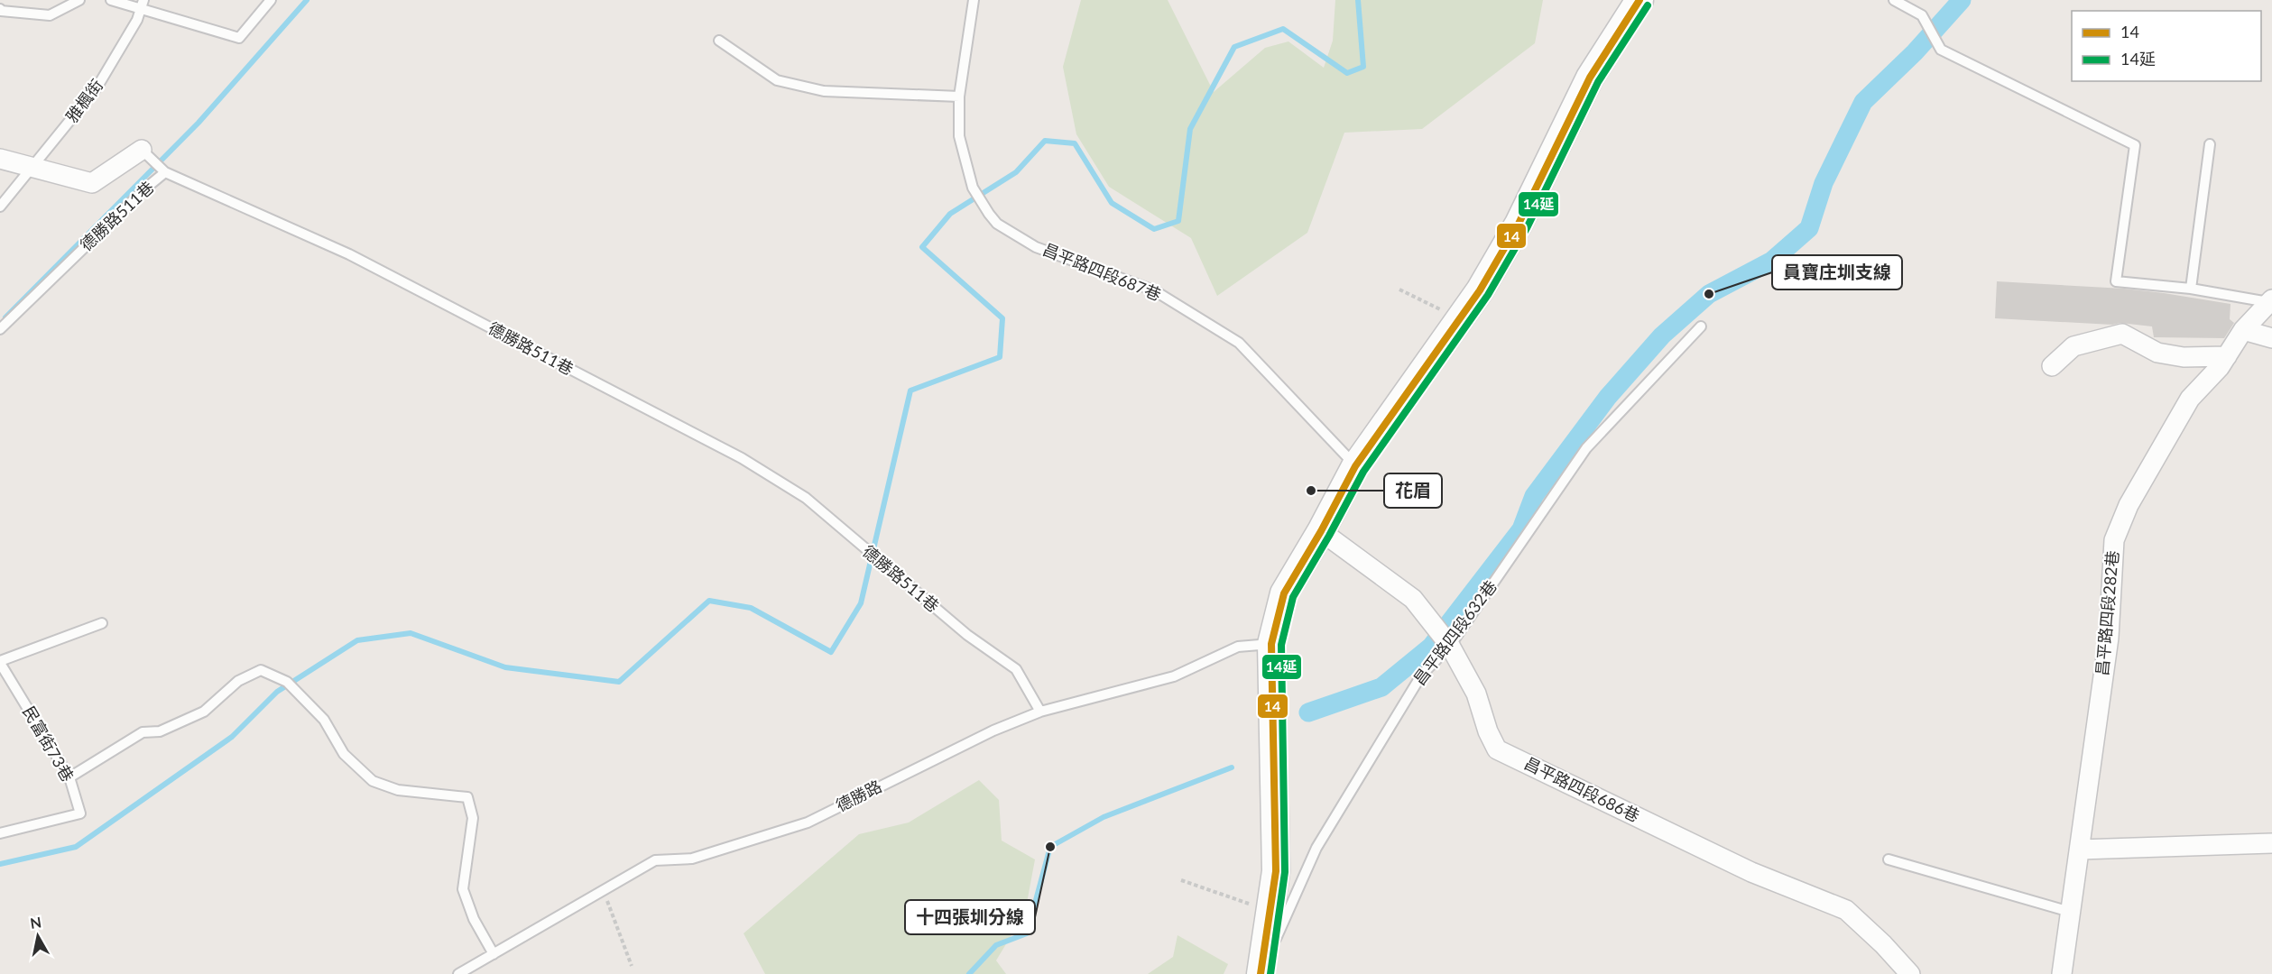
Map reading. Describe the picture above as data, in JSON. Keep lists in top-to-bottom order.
{
  "streets": {
    "street": ["昌平路四段282巷", "昌平路四段686巷"],
    "lane": [
      "雅楓街",
      "德勝路511巷",
      "昌平路四段687巷",
      "昌平路四段632巷",
      "民富街73巷",
      "德勝路"
    ]
  },
  "crossings": [
    ["德勝路511巷", "德勝路"],
    ["昌平路四段632巷", "昌平路四段686巷"]
  ],
  "places": ["員寶庄圳支線", "花眉", "十四張圳分線"],
  "lines": ["transit line 14", "transit line 14延"],
  "legend": ["14", "14延"],
  "north": "top"
}
